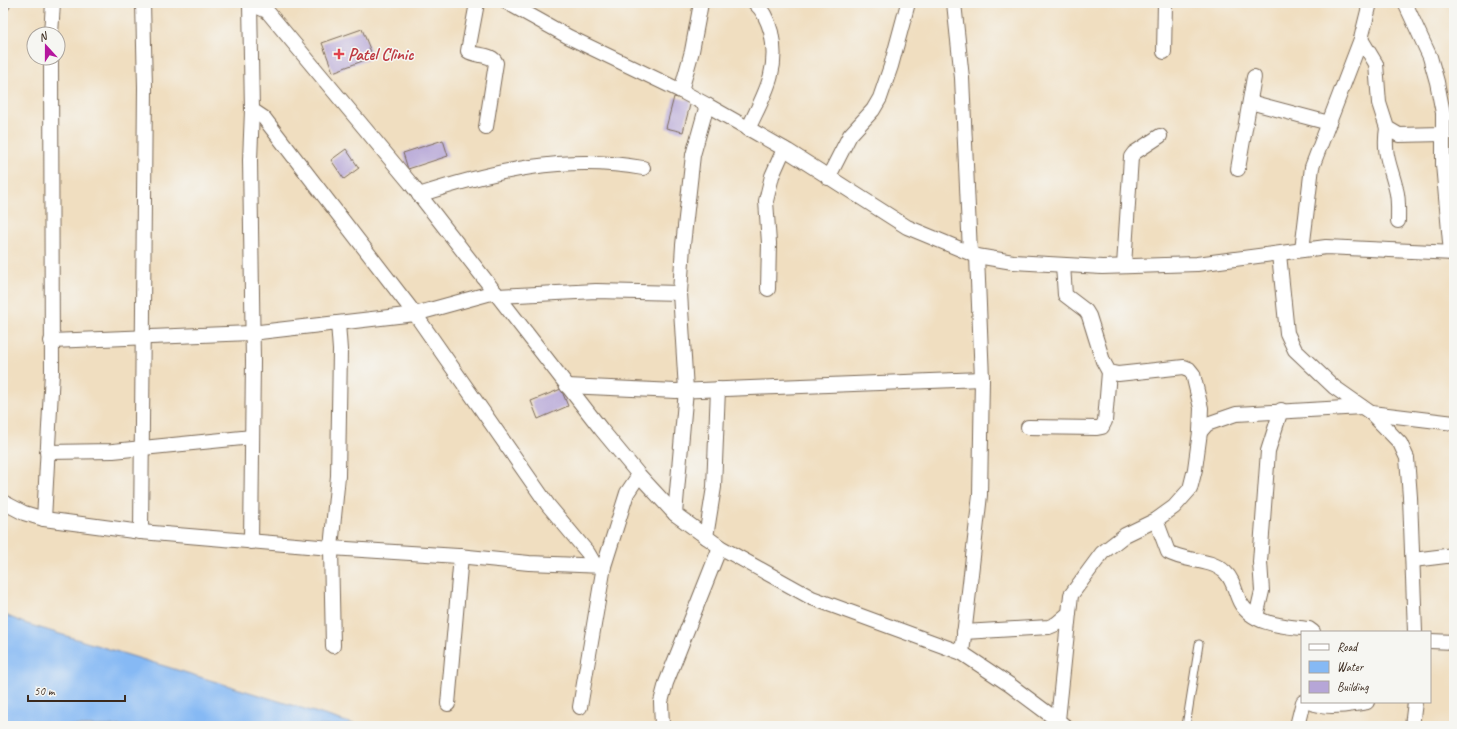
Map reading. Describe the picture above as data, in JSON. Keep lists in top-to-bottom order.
{
  "places": {
    "health": ["Patel Clinic"]
  },
  "legend": ["Road", "Water", "Building"],
  "scale_bar": "50 m",
  "north": "top"
}
